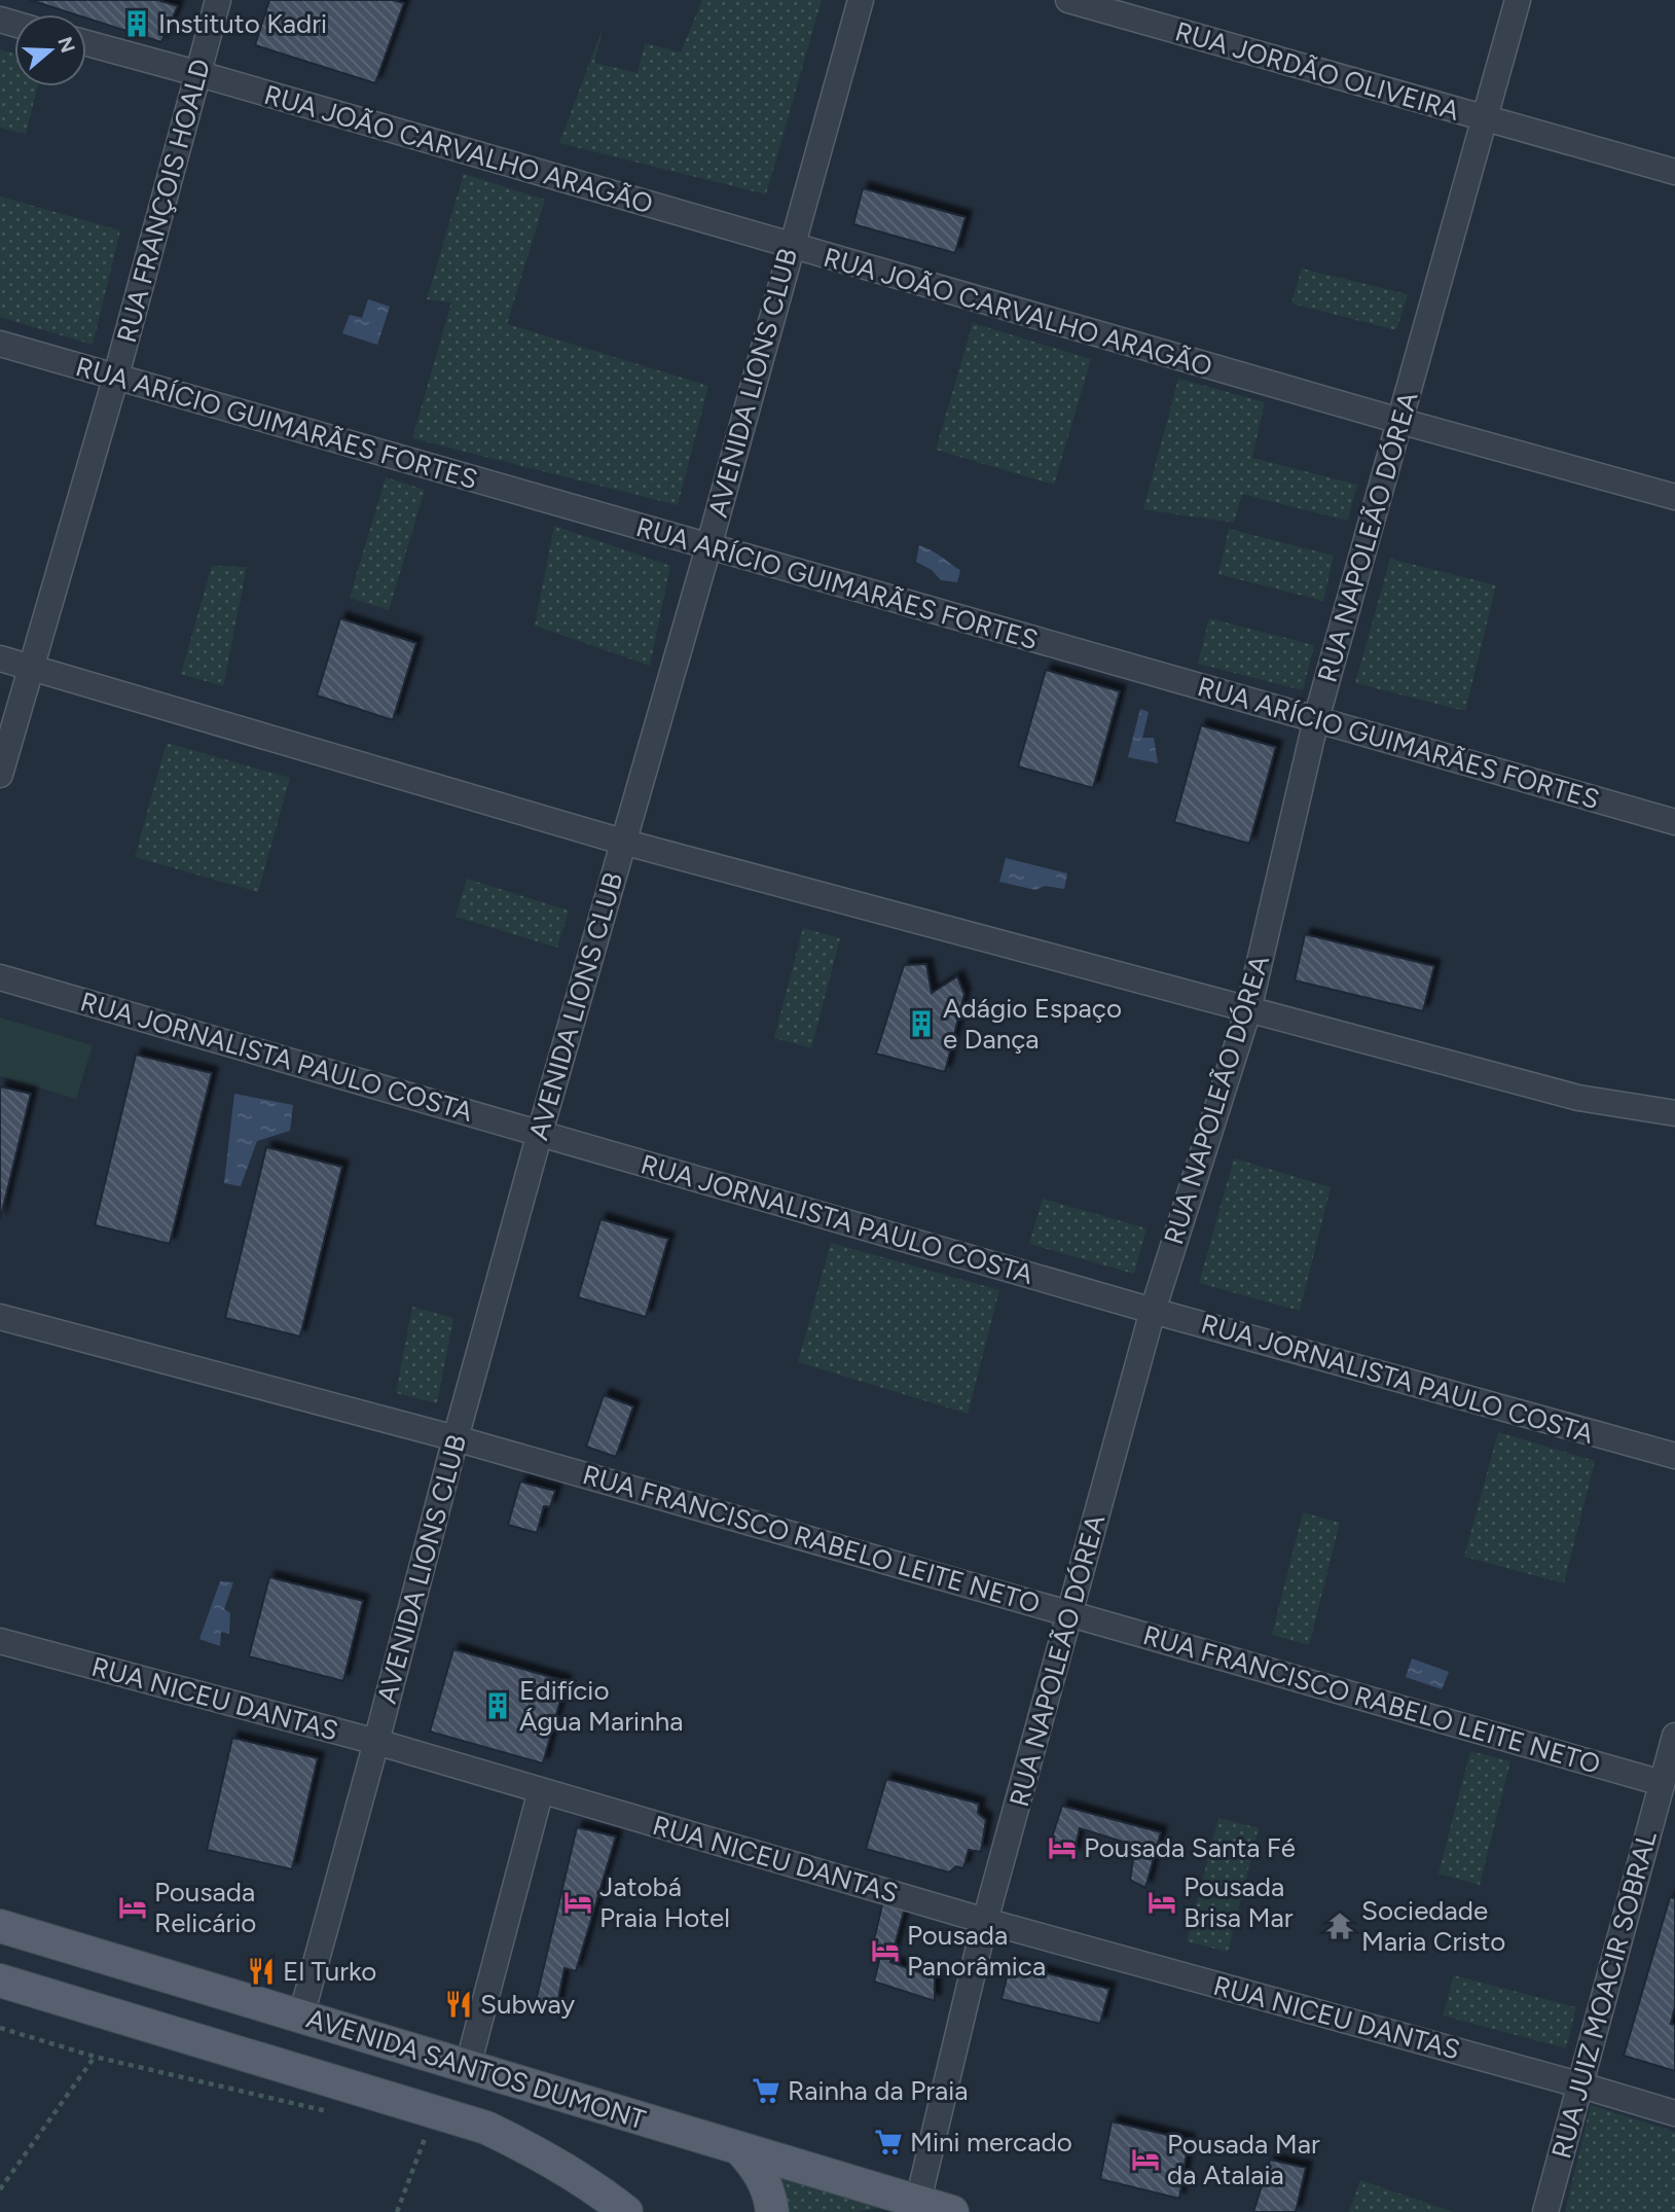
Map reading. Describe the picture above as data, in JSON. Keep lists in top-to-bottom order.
{
  "streets": {
    "main road": ["AVENIDA SANTOS DUMONT"],
    "street": [
      "RUA JORDÃO OLIVEIRA",
      "RUA JOÃO CARVALHO ARAGÃO",
      "RUA FRANÇOIS HOALD",
      "AVENIDA LIONS CLUB",
      "RUA ARÍCIO GUIMARÃES FORTES",
      "RUA NAPOLEÃO DÓREA",
      "RUA JORNALISTA PAULO COSTA",
      "RUA FRANCISCO RABELO LEITE NETO",
      "RUA NICEU DANTAS",
      "RUA JUIZ MOACIR SOBRAL"
    ]
  },
  "crossings": [
    ["RUA JORDÃO OLIVEIRA", "RUA NAPOLEÃO DÓREA"],
    ["RUA JOÃO CARVALHO ARAGÃO", "RUA FRANÇOIS HOALD"],
    ["RUA JOÃO CARVALHO ARAGÃO", "AVENIDA LIONS CLUB"],
    ["RUA JOÃO CARVALHO ARAGÃO", "RUA NAPOLEÃO DÓREA"],
    ["RUA FRANÇOIS HOALD", "RUA ARÍCIO GUIMARÃES FORTES"],
    ["AVENIDA LIONS CLUB", "RUA ARÍCIO GUIMARÃES FORTES"],
    ["AVENIDA LIONS CLUB", "RUA JORNALISTA PAULO COSTA"],
    ["AVENIDA LIONS CLUB", "RUA FRANCISCO RABELO LEITE NETO"],
    ["AVENIDA LIONS CLUB", "RUA NICEU DANTAS"],
    ["AVENIDA LIONS CLUB", "AVENIDA SANTOS DUMONT"],
    ["RUA ARÍCIO GUIMARÃES FORTES", "RUA NAPOLEÃO DÓREA"],
    ["RUA NAPOLEÃO DÓREA", "RUA JORNALISTA PAULO COSTA"],
    ["RUA NAPOLEÃO DÓREA", "RUA FRANCISCO RABELO LEITE NETO"],
    ["RUA NAPOLEÃO DÓREA", "RUA NICEU DANTAS"],
    ["RUA NAPOLEÃO DÓREA", "AVENIDA SANTOS DUMONT"],
    ["RUA FRANCISCO RABELO LEITE NETO", "RUA JUIZ MOACIR SOBRAL"],
    ["RUA NICEU DANTAS", "RUA JUIZ MOACIR SOBRAL"]
  ],
  "places": {
    "building": ["Instituto Kadri", "Adágio Espaço e Dança", "Edifício Água Marinha"],
    "hotel": [
      "Pousada Santa Fé",
      "Jatobá Praia Hotel",
      "Pousada Brisa Mar",
      "Pousada Relicário",
      "Pousada Panorâmica",
      "Pousada Mar da Atalaia"
    ],
    "temple": ["Sociedade Maria Cristo"],
    "restaurant": ["El Turko", "Subway"],
    "supermarket": ["Rainha da Praia", "Mini mercado"]
  },
  "north": "right"
}
